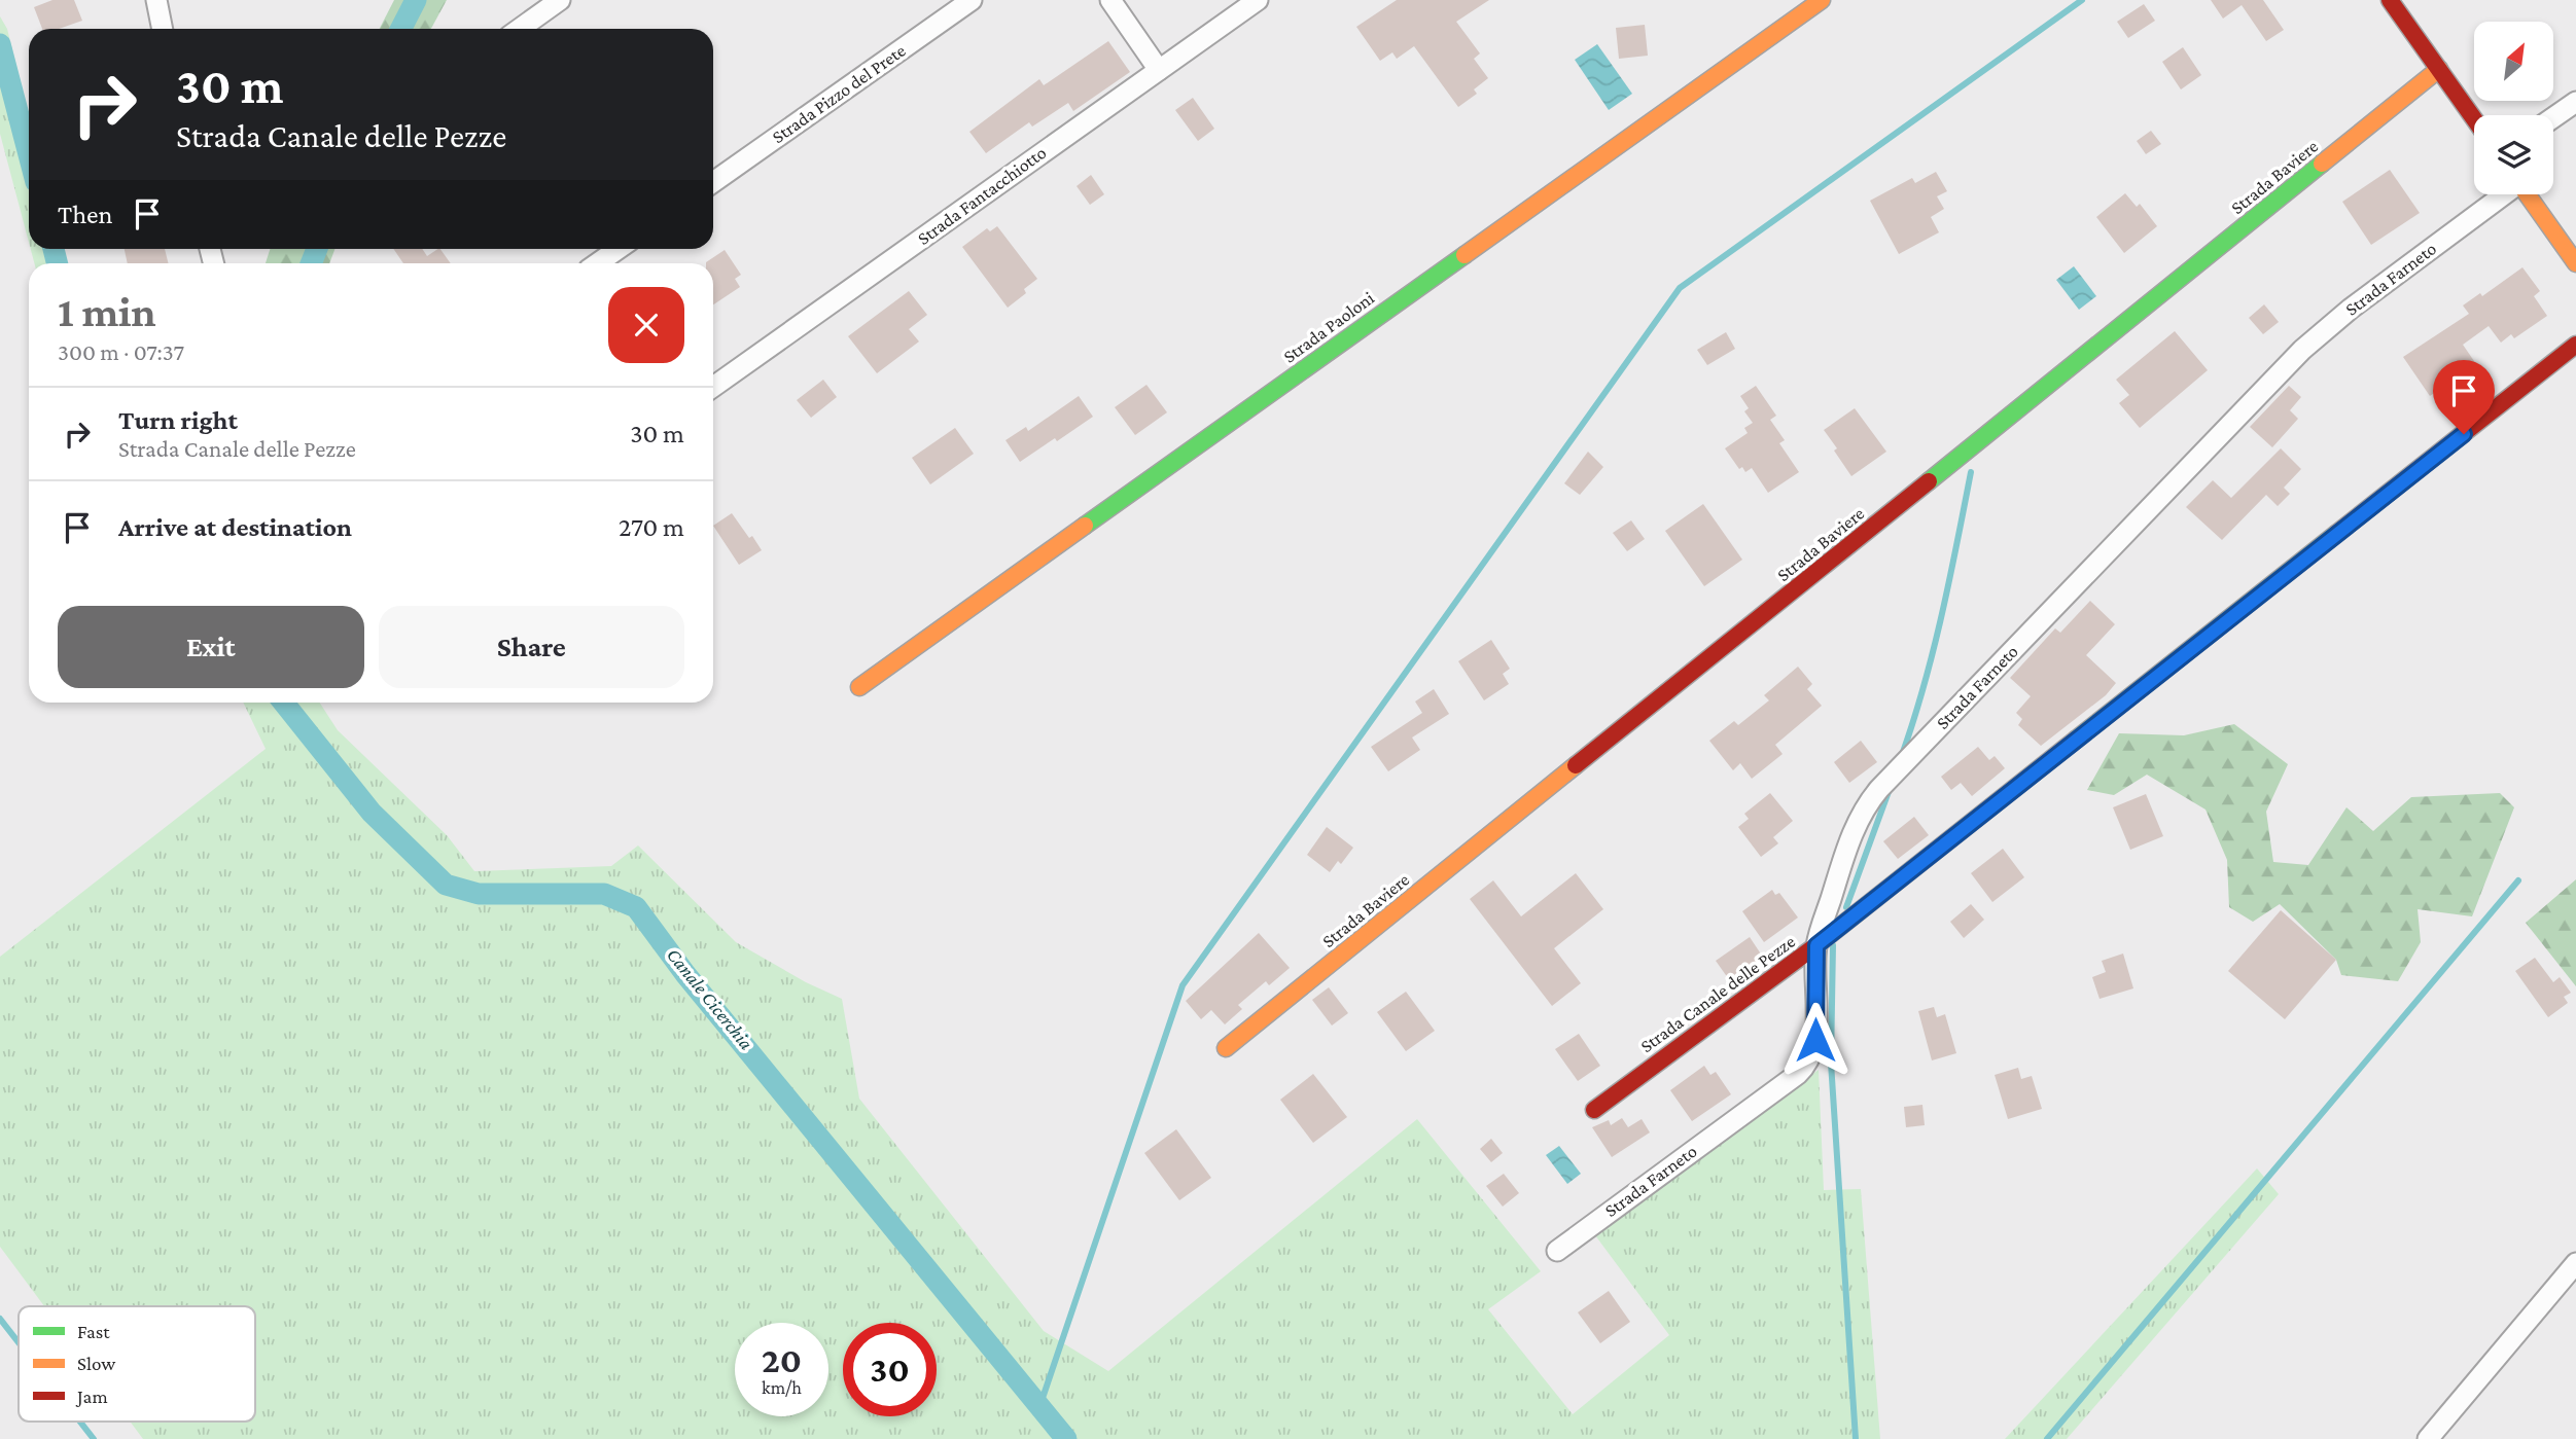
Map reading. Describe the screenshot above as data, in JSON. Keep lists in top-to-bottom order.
{
  "streets": {
    "street": [
      "Strada Pizzo del Prete",
      "Strada Baviere",
      "Strada Fantacchiotto",
      "Strada Farneto",
      "Strada Paoloni",
      "Strada Canale delle Pezze"
    ]
  },
  "crossings": [
    ["Strada Farneto", "Strada Canale delle Pezze"]
  ],
  "water": ["Canale Cicerchia"],
  "legend": ["Fast", "Slow", "Jam"],
  "north": "top right",
  "page": {
    "turn": ["30 m", "Strada Canale delle Pezze"],
    "then": "Then",
    "heading": ["1 min", "300 m · 07:37"],
    "list": [
      {
        "name": "Turn right",
        "note": "Strada Canale delle Pezze",
        "value": "30 m"
      },
      {
        "name": "Arrive at destination",
        "value": "270 m"
      }
    ],
    "buttons": ["Exit", "Share"],
    "speed": "20 km/h",
    "limit": "30"
  }
}
